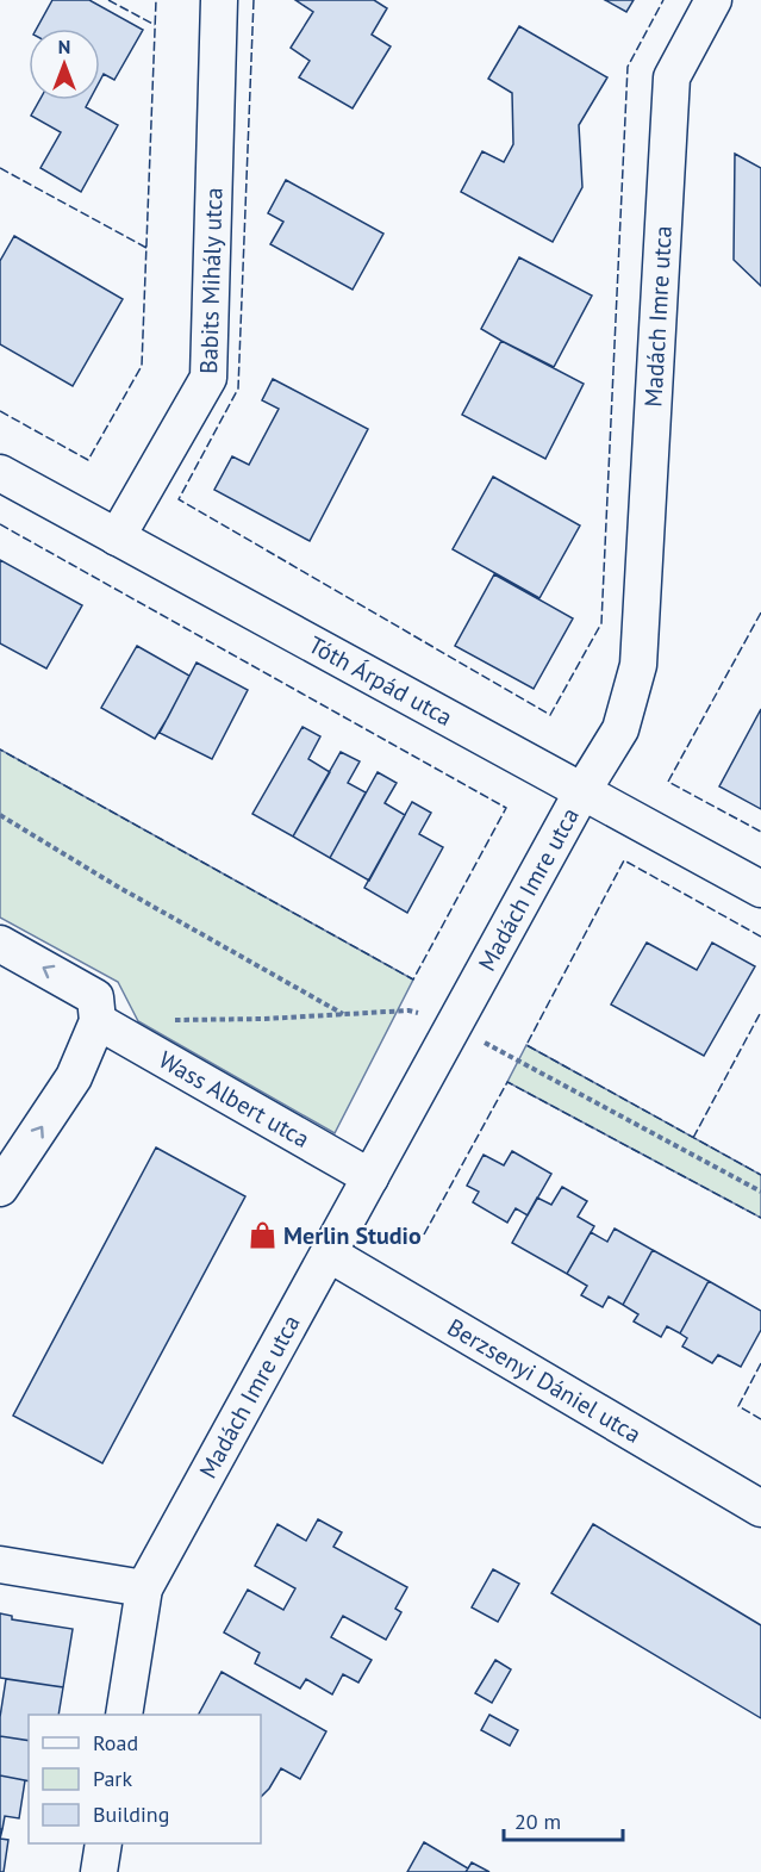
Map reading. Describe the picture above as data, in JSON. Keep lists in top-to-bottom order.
{
  "streets": {
    "street": [
      "Babits Mihály utca",
      "Madách Imre utca",
      "Tóth Árpád utca",
      "Wass Albert utca",
      "Berzsenyi Dániel utca"
    ]
  },
  "crossings": [
    ["Babits Mihály utca", "Tóth Árpád utca"],
    ["Madách Imre utca", "Tóth Árpád utca"],
    ["Madách Imre utca", "Wass Albert utca"],
    ["Madách Imre utca", "Berzsenyi Dániel utca"]
  ],
  "places": {
    "shop": ["Merlin Studio"]
  },
  "legend": ["Road", "Park", "Building"],
  "scale_bar": "20 m",
  "north": "top"
}
